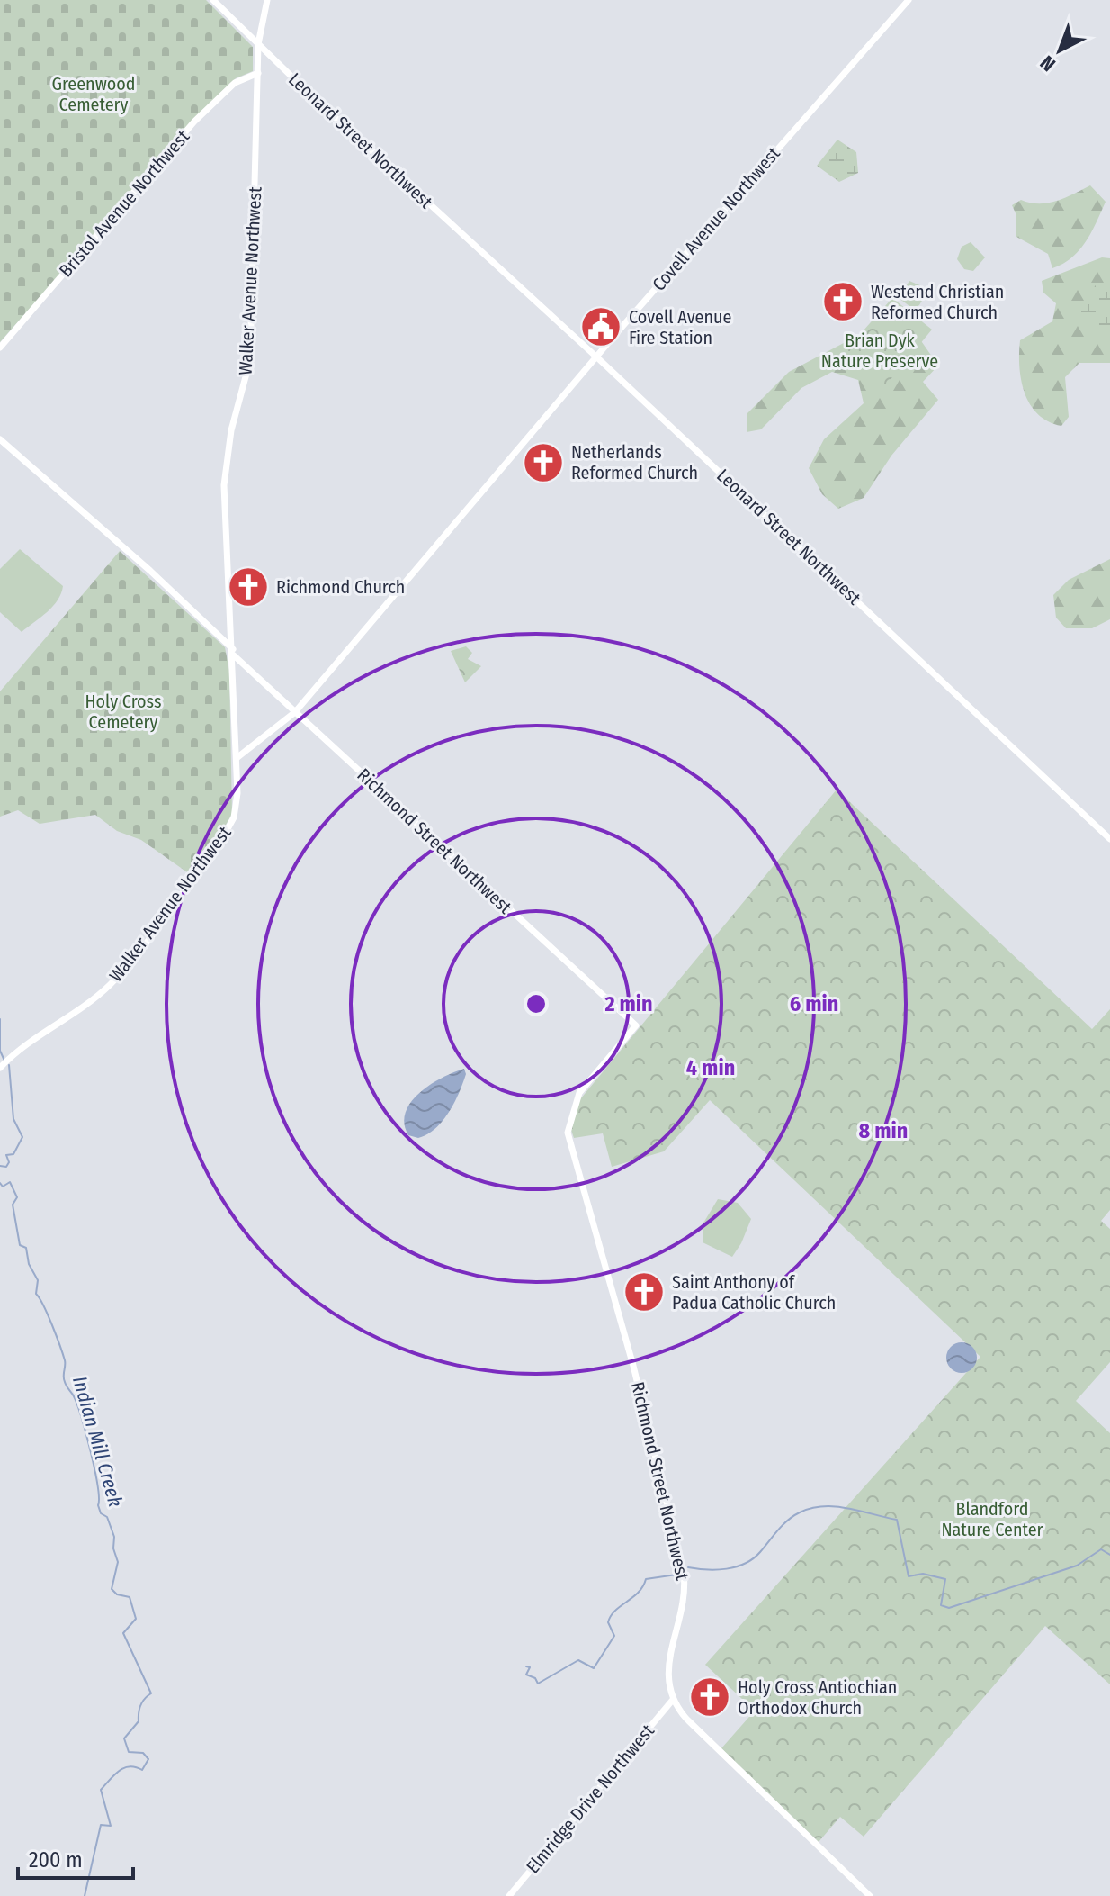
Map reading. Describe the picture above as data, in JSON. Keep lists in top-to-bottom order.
{
  "streets": {
    "street": [
      "Leonard Street Northwest",
      "Bristol Avenue Northwest",
      "Covell Avenue Northwest",
      "Walker Avenue Northwest",
      "Richmond Street Northwest",
      "Elmridge Drive Northwest"
    ]
  },
  "crossings": [
    ["Leonard Street Northwest", "Covell Avenue Northwest"],
    ["Leonard Street Northwest", "Walker Avenue Northwest"],
    ["Bristol Avenue Northwest", "Walker Avenue Northwest"],
    ["Covell Avenue Northwest", "Walker Avenue Northwest"],
    ["Covell Avenue Northwest", "Richmond Street Northwest"],
    ["Walker Avenue Northwest", "Richmond Street Northwest"],
    ["Richmond Street Northwest", "Elmridge Drive Northwest"]
  ],
  "water": ["Indian Mill Creek"],
  "parks": [
    "Greenwood Cemetery",
    "Brian Dyk Nature Preserve",
    "Holy Cross Cemetery",
    "Blandford Nature Center"
  ],
  "places": {
    "church": [
      "Westend Christian Reformed Church",
      "Netherlands Reformed Church",
      "Richmond Church",
      "Saint Anthony of Padua Catholic Church",
      "Holy Cross Antiochian Orthodox Church"
    ],
    "public building": ["Covell Avenue Fire Station"]
  },
  "scale_bar": "200 m",
  "north": "bottom left",
  "rings": [
    "2 min",
    "6 min",
    "4 min",
    "8 min"
  ]
}
